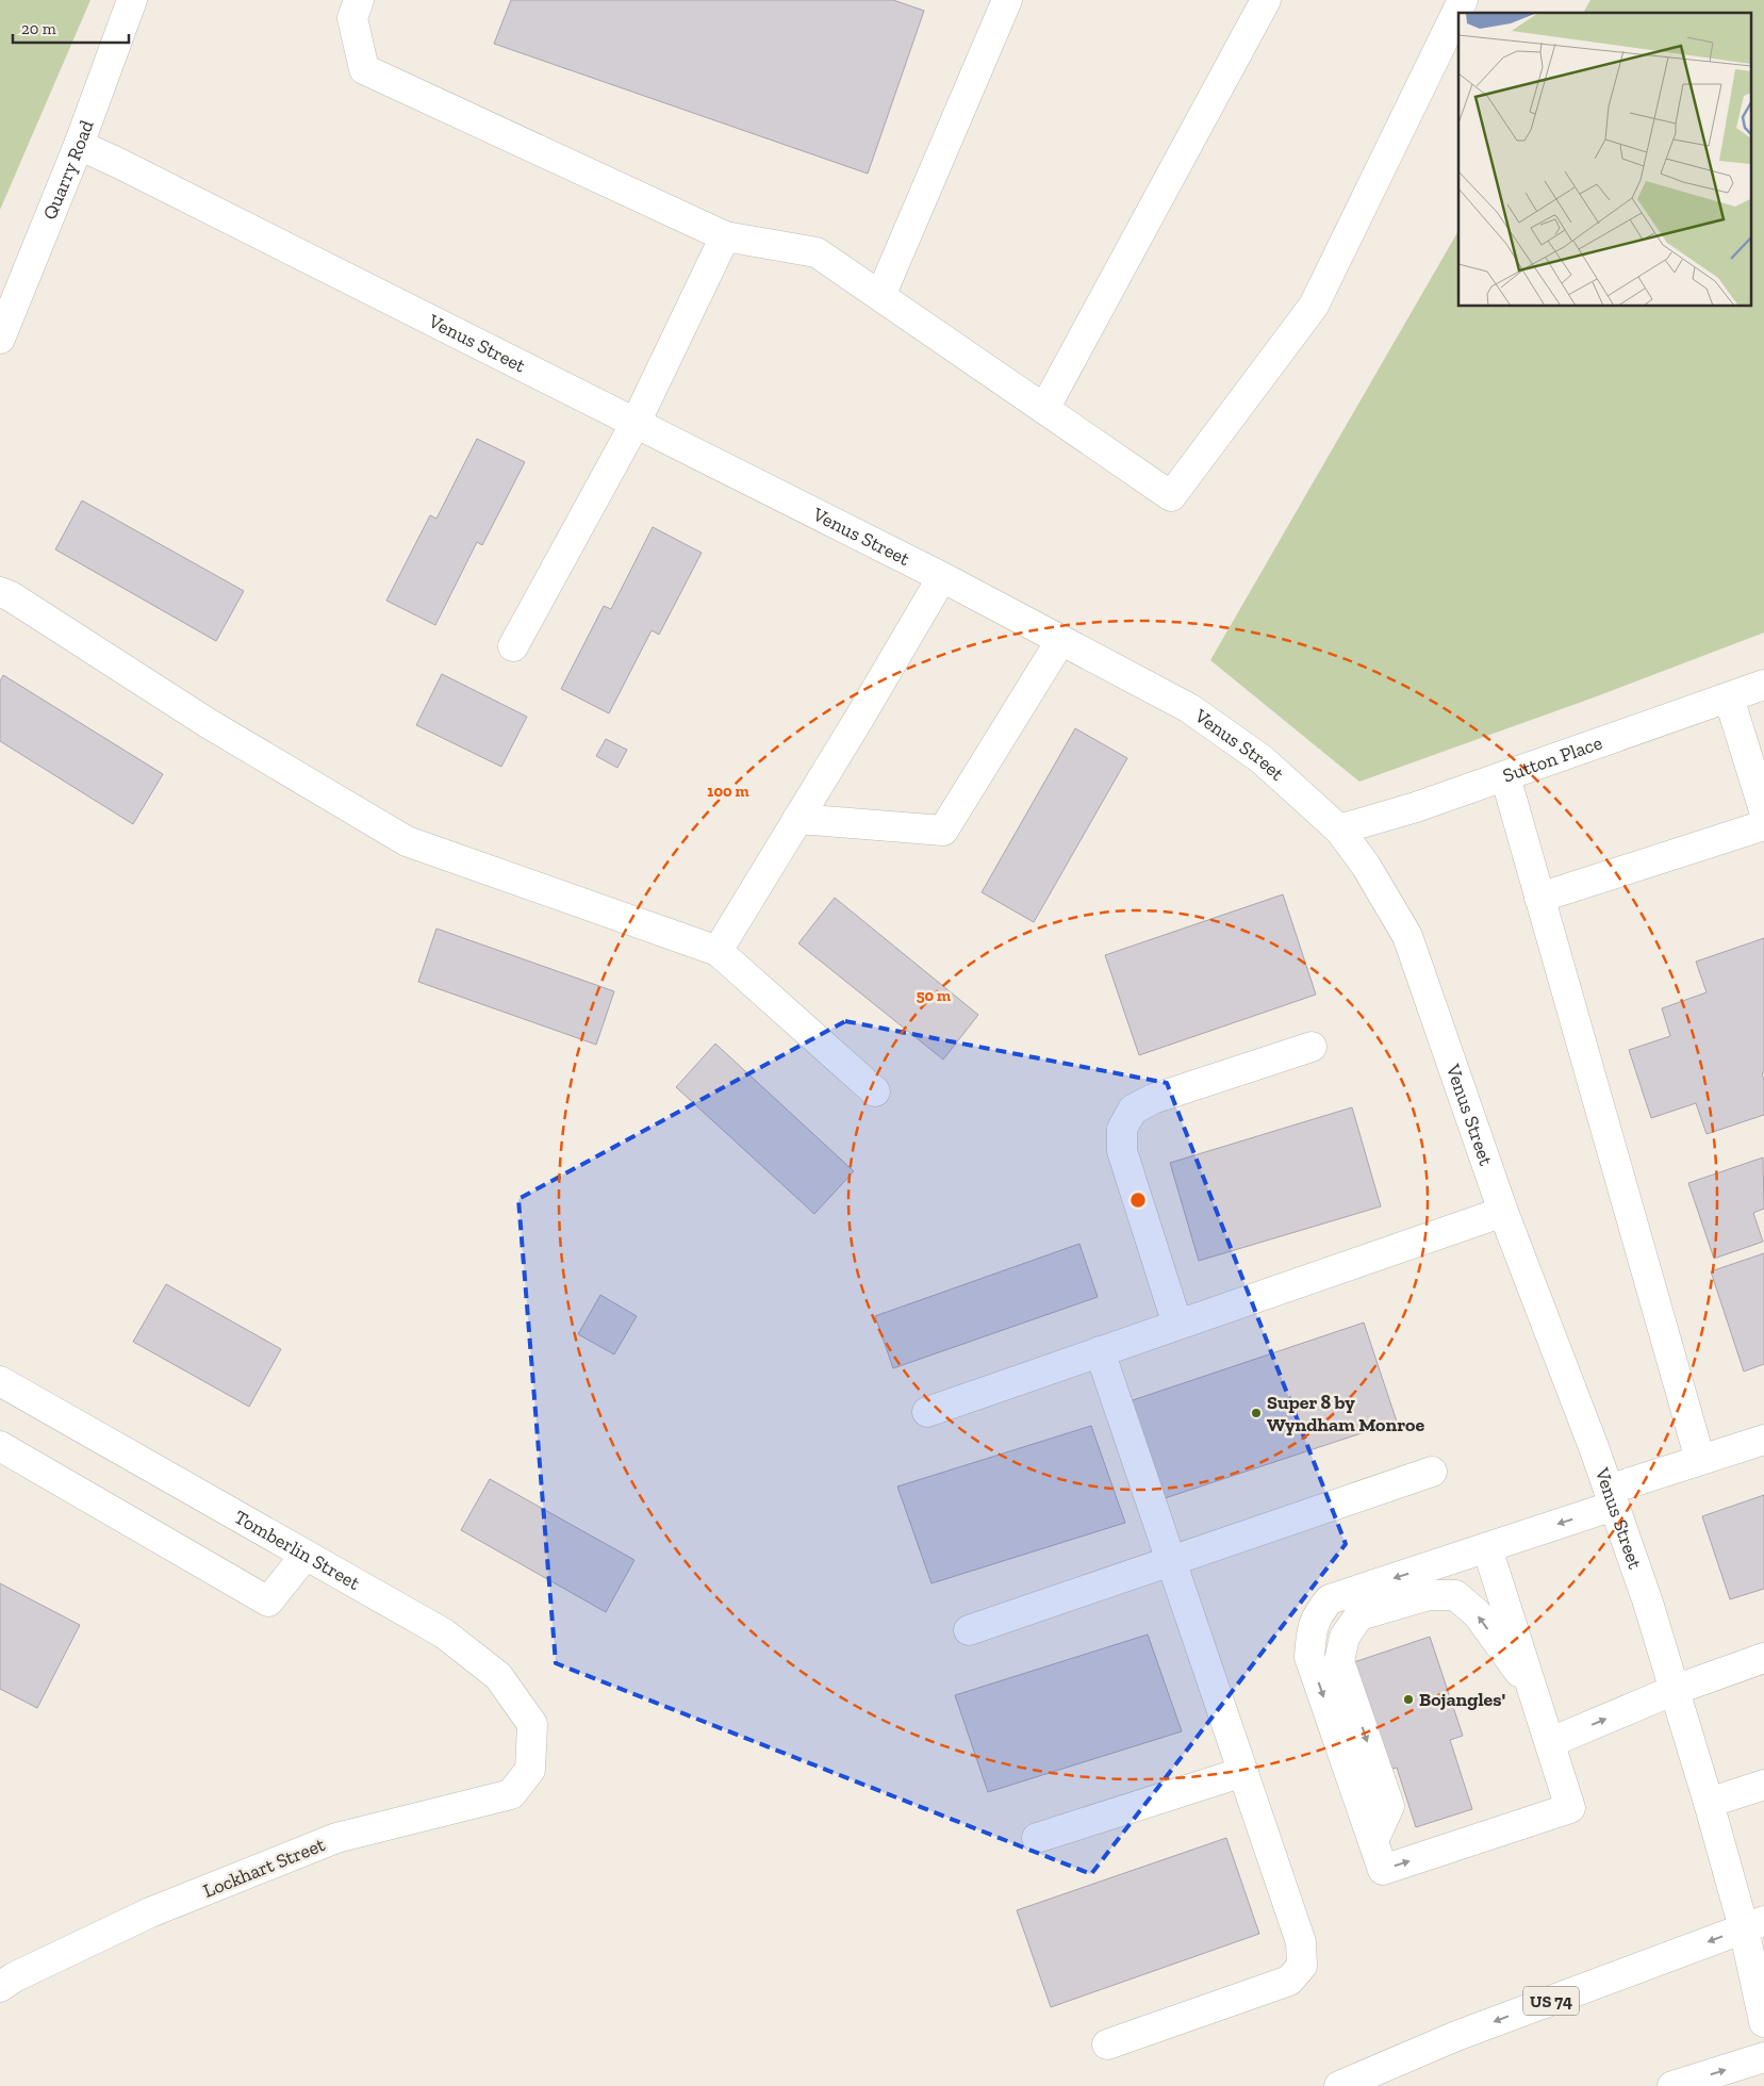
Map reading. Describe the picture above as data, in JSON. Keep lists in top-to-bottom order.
{
  "streets": {
    "main road": [
      "Quarry Road",
      "Venus Street",
      "Sutton Place",
      "Tomberlin Street",
      "Lockhart Street",
      "US 74"
    ]
  },
  "crossings": [
    ["Quarry Road", "Venus Street"],
    ["Venus Street", "Sutton Place"],
    ["Venus Street", "US 74"],
    ["Tomberlin Street", "Lockhart Street"]
  ],
  "places": ["Super 8 by Wyndham Monroe", "Bojangles'"],
  "scale_bar": "20 m",
  "rings": ["100 m", "50 m"]
}
